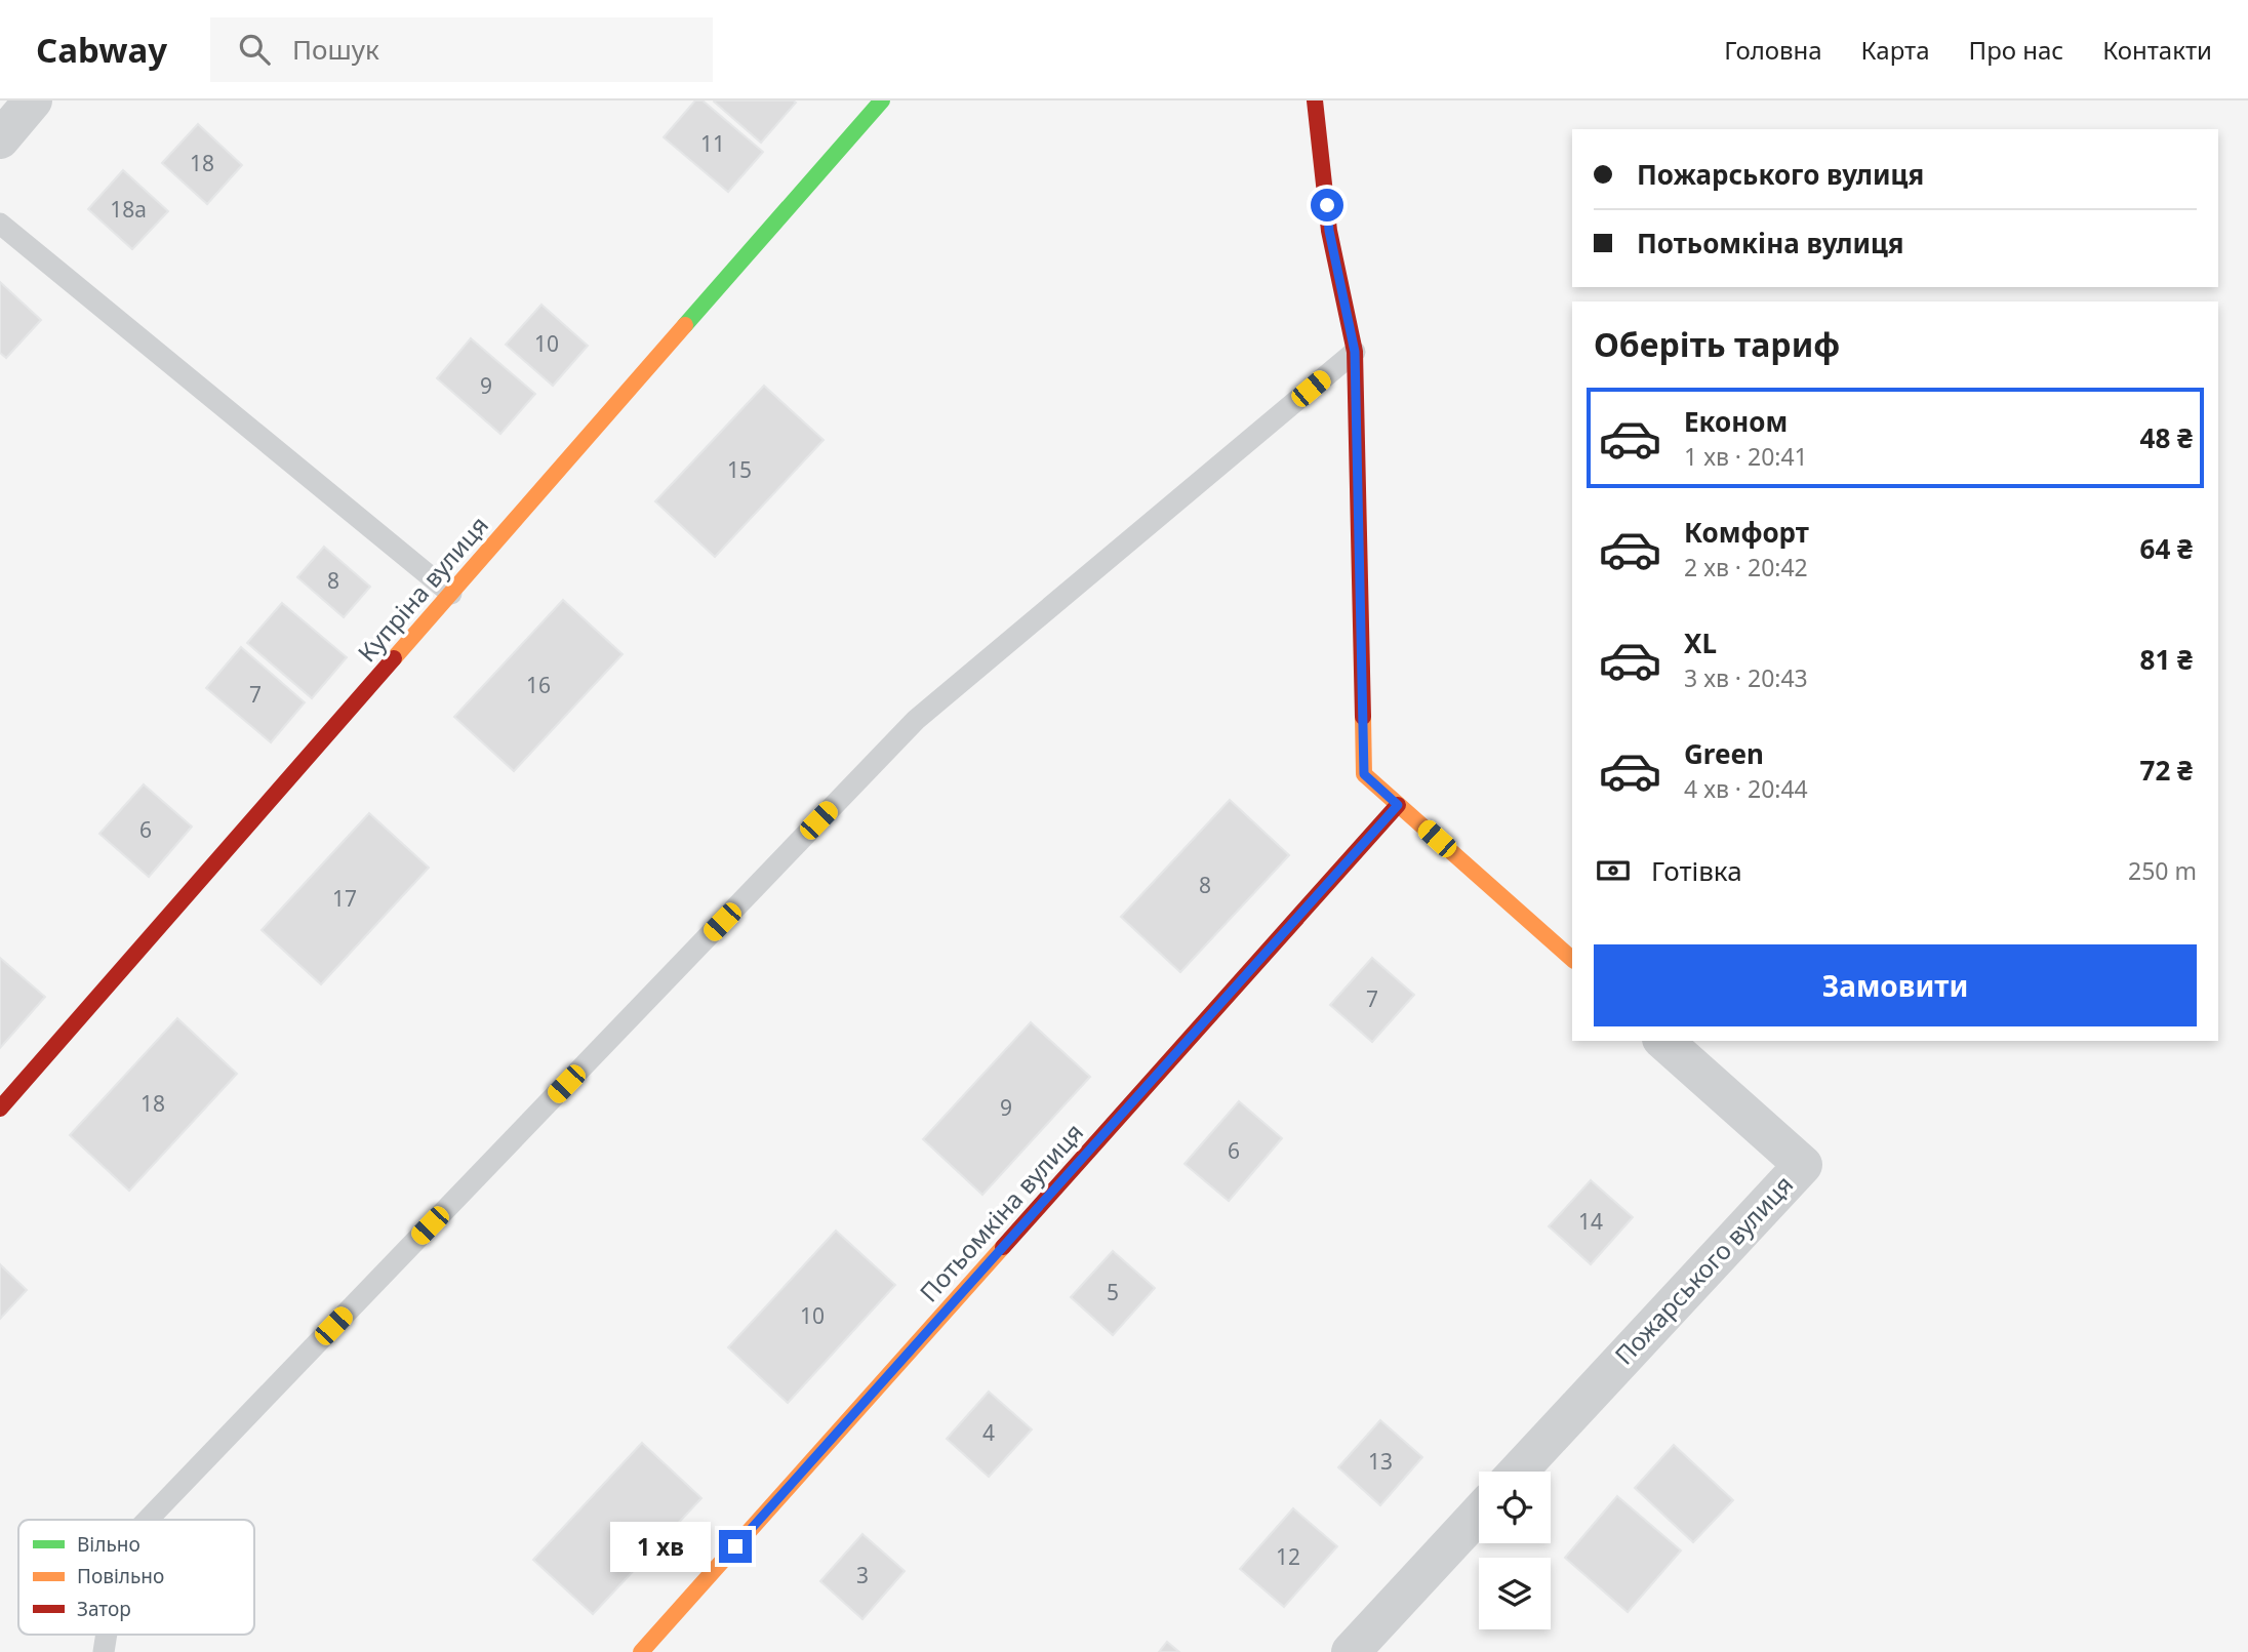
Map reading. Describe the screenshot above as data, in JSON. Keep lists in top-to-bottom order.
{
  "streets": {
    "street": ["Купріна вулиця", "Потьомкіна вулиця", "Пожарського вулиця"]
  },
  "house_numbers": [
    "11",
    "18",
    "18а",
    "10",
    "9",
    "15",
    "8",
    "16",
    "7",
    "6",
    "8",
    "17",
    "7",
    "18",
    "9",
    "6",
    "14",
    "5",
    "10",
    "4",
    "13",
    "12",
    "3"
  ],
  "legend": ["Вільно", "Повільно", "Затор"],
  "page": {
    "header": "Cabway",
    "search": "Пошук",
    "nav": [
      "Головна",
      "Карта",
      "Про нас",
      "Контакти"
    ],
    "banner": ["Пожарського вулиця", "Потьомкіна вулиця"],
    "heading": "Оберіть тариф",
    "list": [
      {
        "name": "Економ",
        "note": "1 хв · 20:41",
        "value": "48 ₴"
      },
      {
        "name": "Комфорт",
        "note": "2 хв · 20:42",
        "value": "64 ₴"
      },
      {
        "name": "XL",
        "note": "3 хв · 20:43",
        "value": "81 ₴"
      },
      {
        "name": "Green",
        "note": "4 хв · 20:44",
        "value": "72 ₴"
      }
    ],
    "pay": ["Готівка", "250 m"],
    "buttons": "Замовити",
    "bubble": "1 хв"
  }
}
